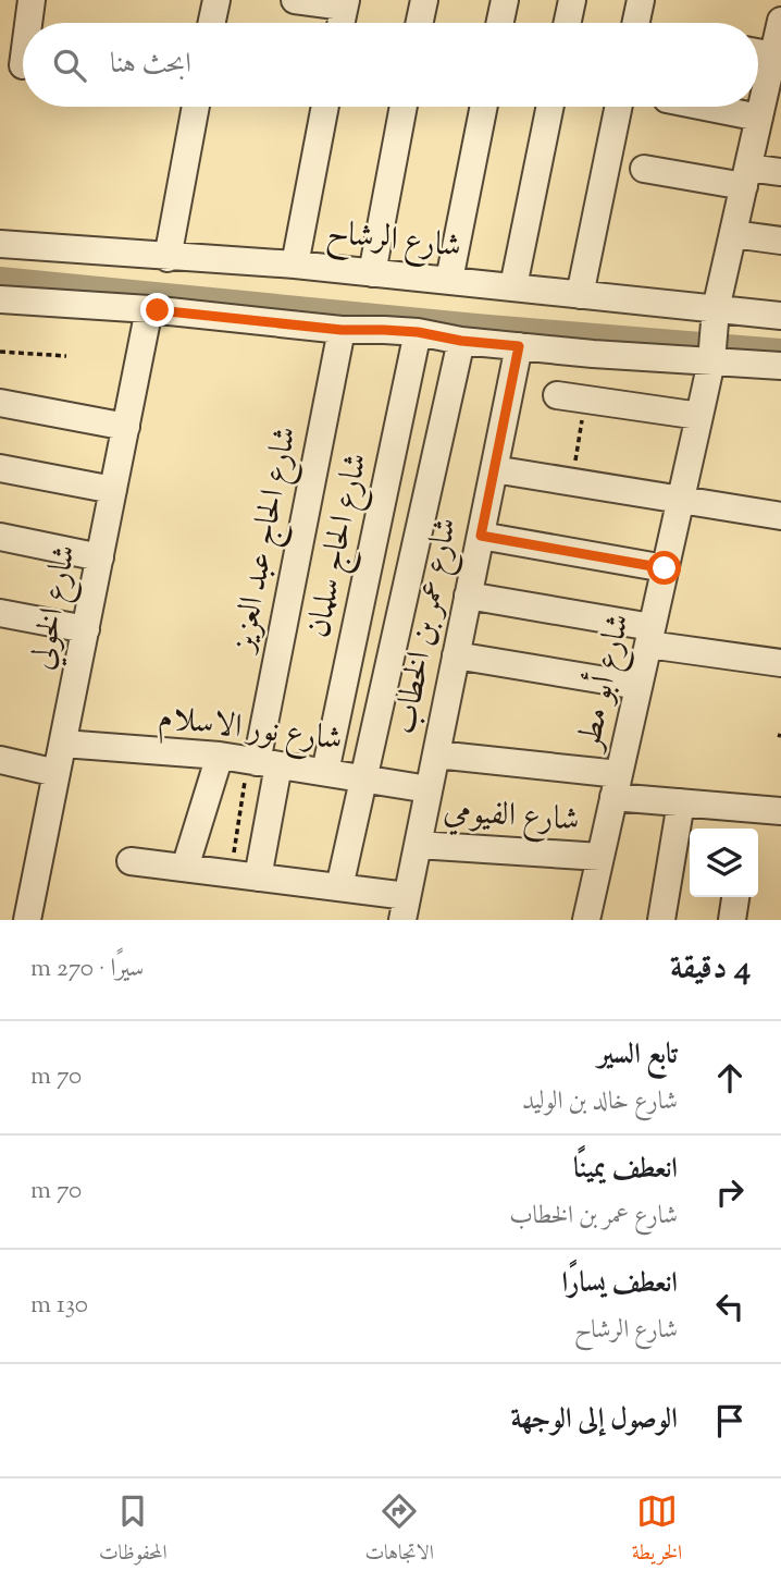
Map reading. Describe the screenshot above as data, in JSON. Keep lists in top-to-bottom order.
{
  "streets": {
    "street": [
      "شارع الرشاح",
      "شارع الحاج عبد العزيز",
      "شارع الحاج سلمان",
      "شارع الخولي",
      "شارع عمر بن الخطاب",
      "شارع أبو مطر",
      "شارع نور الاسلام",
      "شارع الفيومي"
    ]
  },
  "crossings": [
    ["شارع الرشاح", "شارع أبو مطر"],
    ["شارع الحاج عبد العزيز", "شارع نور الاسلام"],
    ["شارع الحاج سلمان", "شارع نور الاسلام"],
    ["شارع الخولي", "شارع نور الاسلام"],
    ["شارع عمر بن الخطاب", "شارع نور الاسلام"],
    ["شارع عمر بن الخطاب", "شارع الفيومي"],
    ["شارع أبو مطر", "شارع الفيومي"]
  ],
  "page": {
    "search": "ابحث هنا",
    "heading": ["4 دقيقة", "سيرًا · 270 m"],
    "list": [
      ["تابع السير", "شارع خالد بن الوليد", "70 m"],
      ["انعطف يمينًا", "شارع عمر بن الخطاب", "70 m"],
      ["انعطف يسارًا", "شارع الرشاح", "130 m"],
      "الوصول إلى الوجهة"
    ],
    "nav": ["الخريطة", "الاتجاهات", "المحفوظات"]
  }
}
